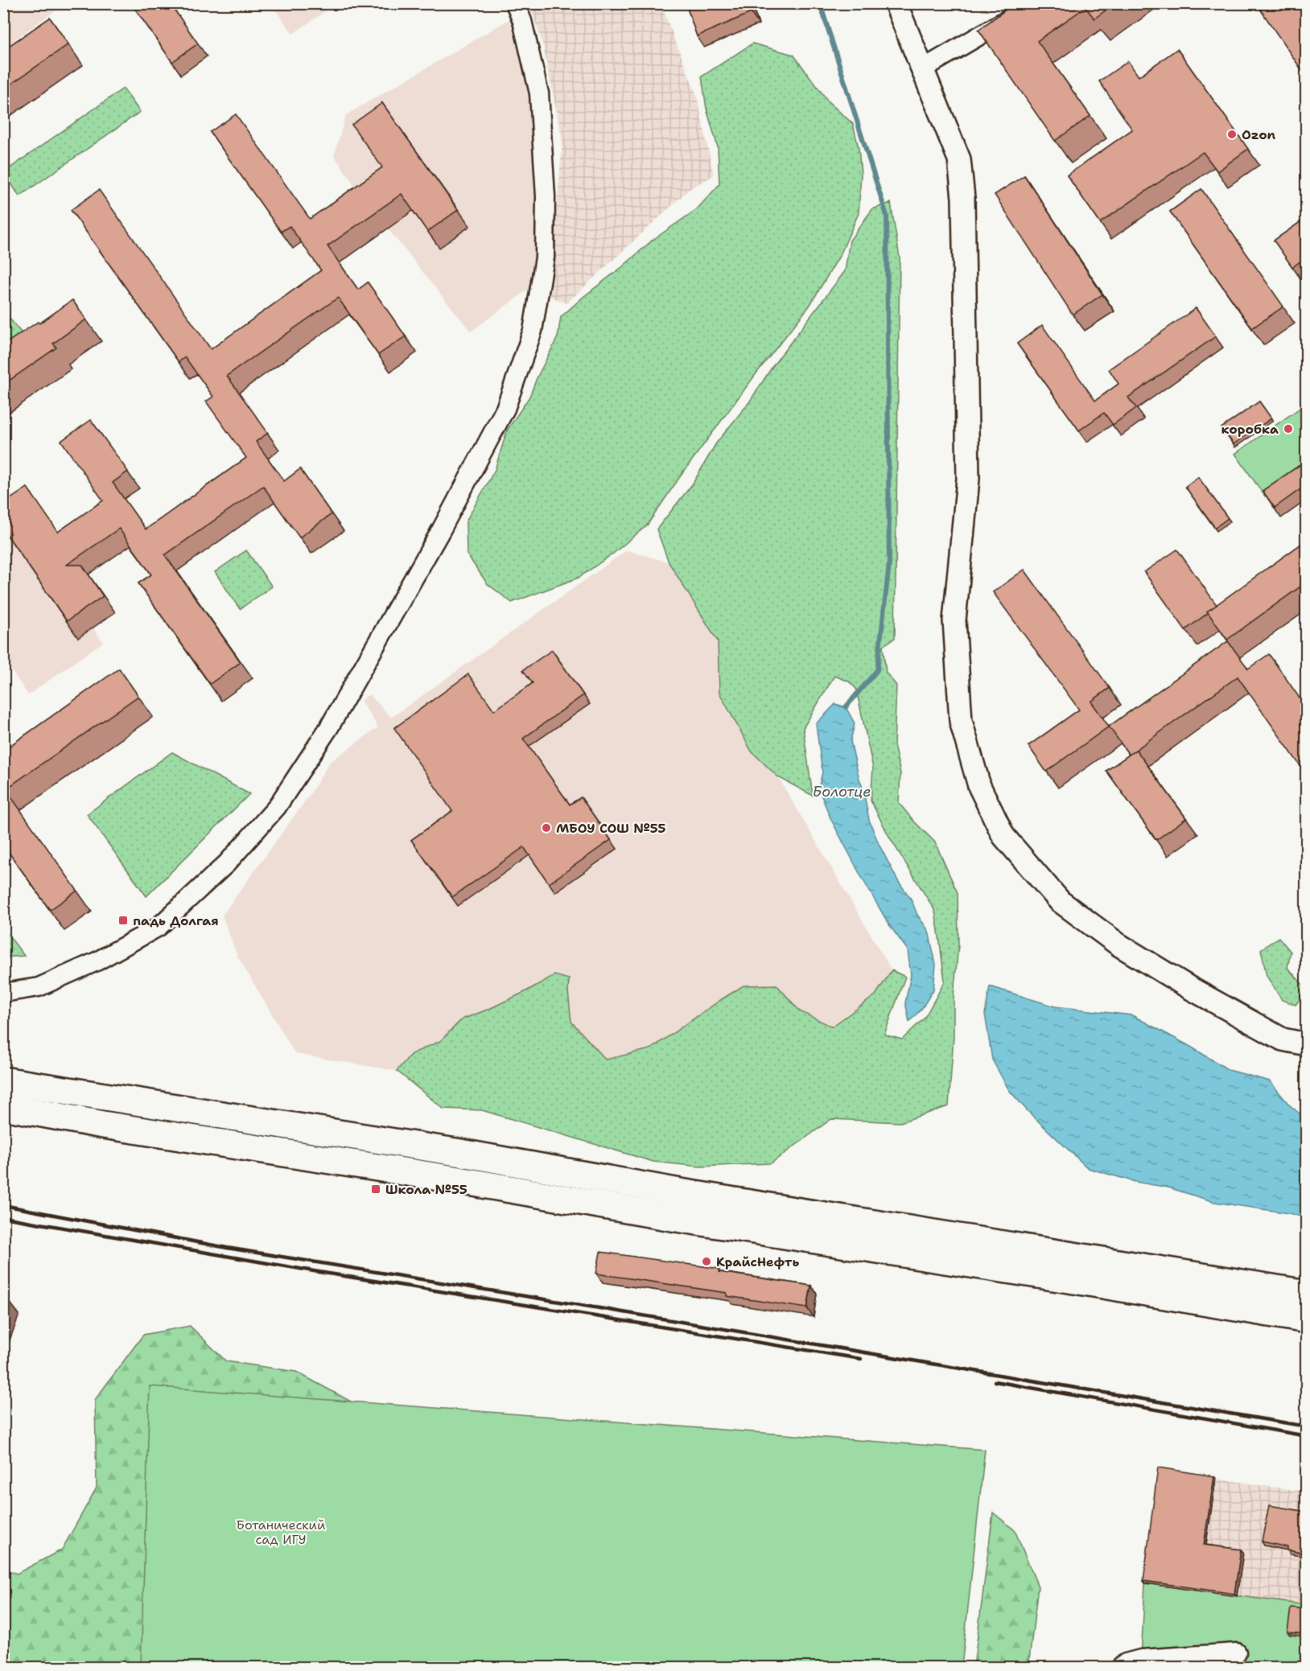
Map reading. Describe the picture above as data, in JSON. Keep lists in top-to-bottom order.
{
  "water": ["Болотце"],
  "parks": ["Ботанический сад ИГУ"],
  "places": {
    "other": [
      "Ozon",
      "коробка",
      "МБОУ СОШ №55",
      "КрайсНефть"
    ],
    "transit": ["падь Долгая", "Школа №55"]
  }
}
